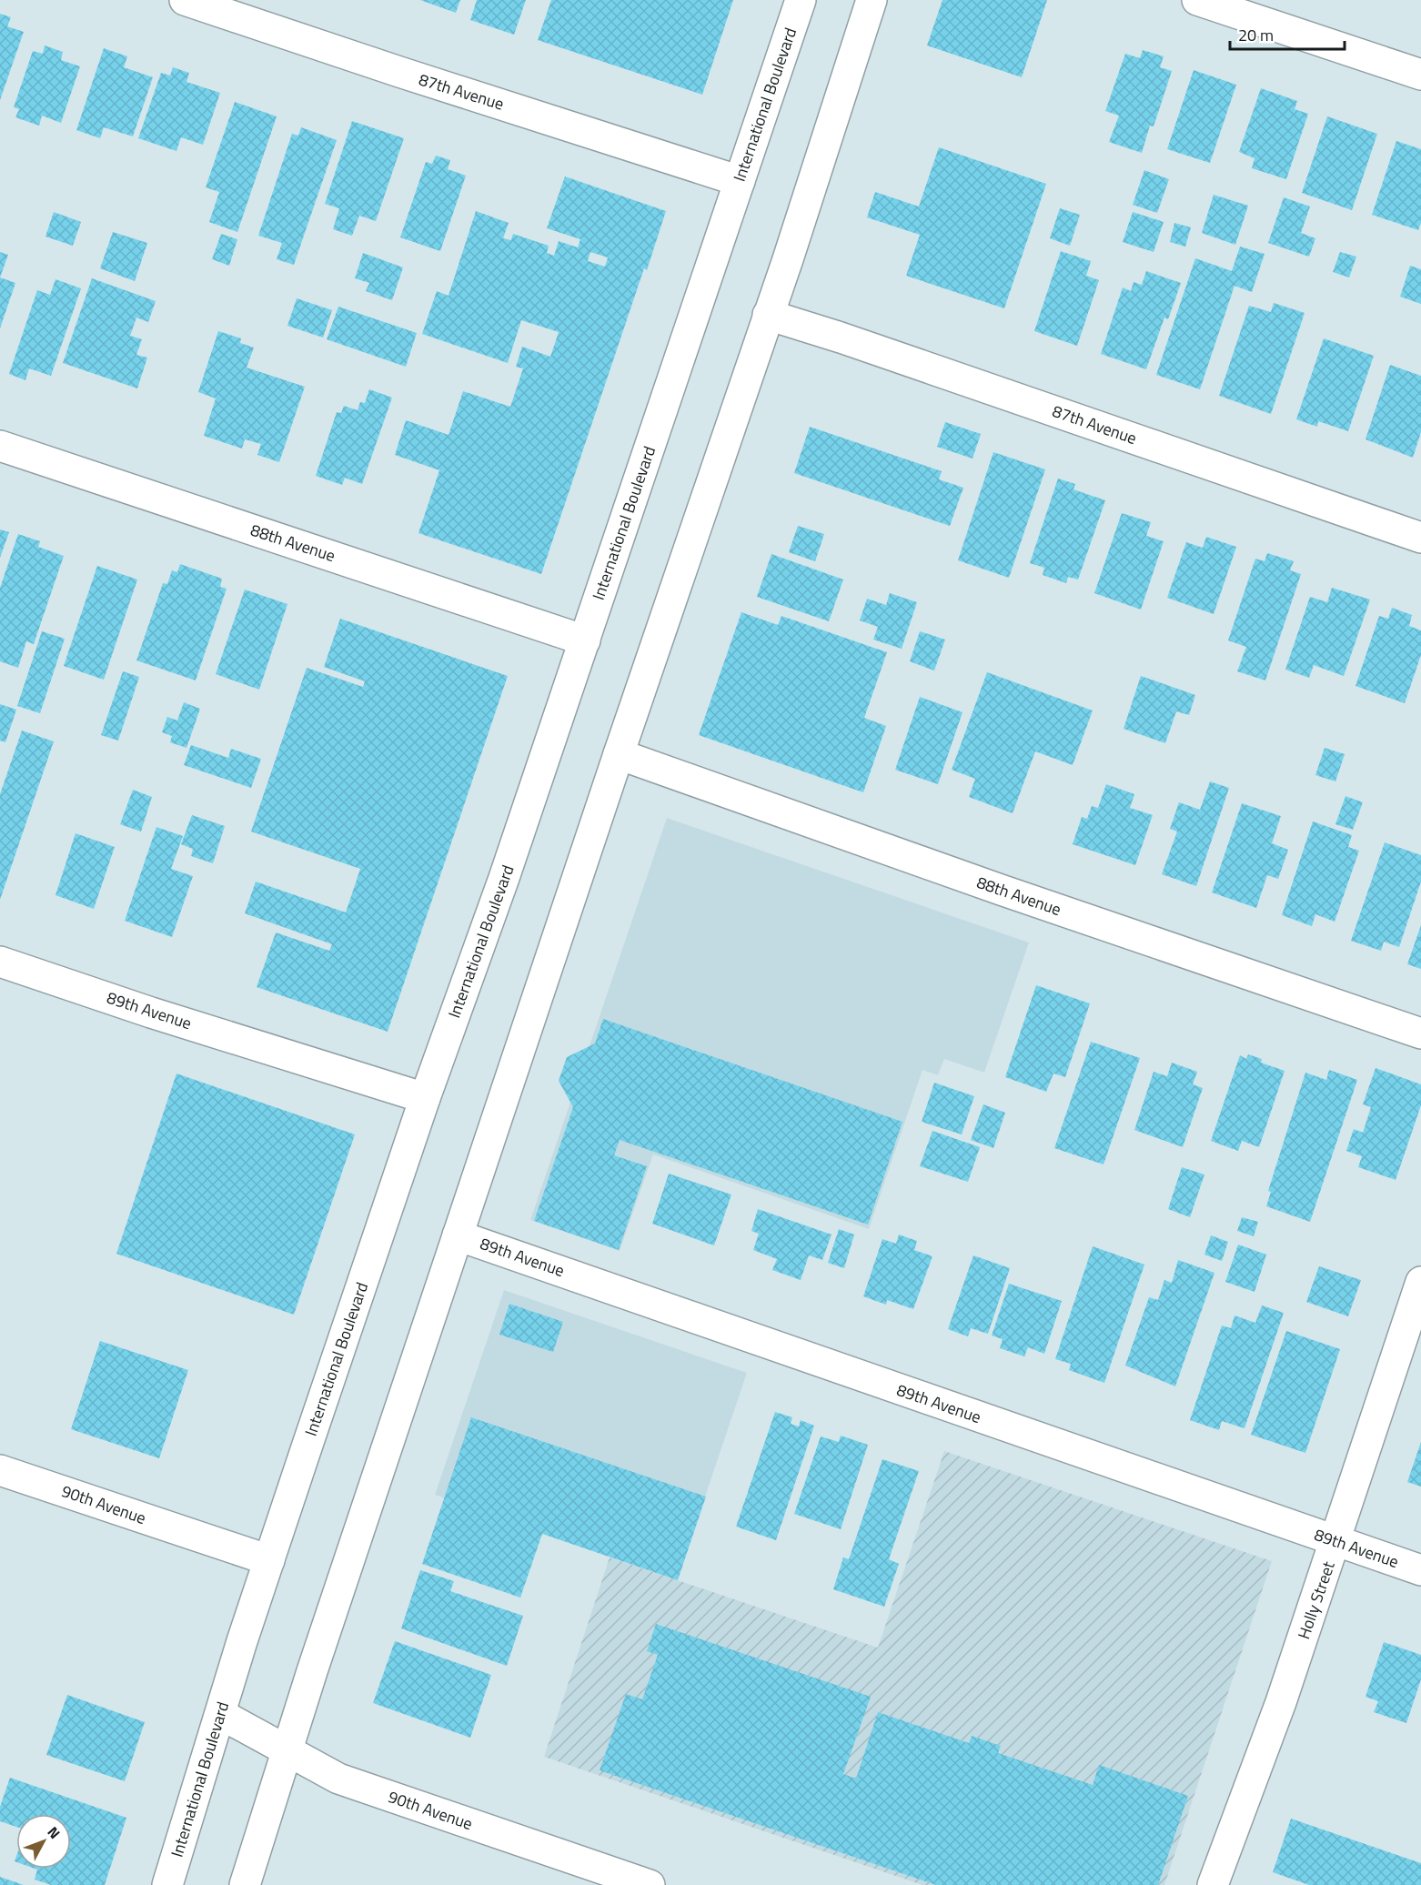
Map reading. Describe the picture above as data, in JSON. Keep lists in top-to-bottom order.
{
  "streets": {
    "street": [
      "87th Avenue",
      "International Boulevard",
      "88th Avenue",
      "89th Avenue",
      "90th Avenue",
      "Holly Street"
    ]
  },
  "crossings": [
    ["87th Avenue", "International Boulevard"],
    ["International Boulevard", "88th Avenue"],
    ["International Boulevard", "89th Avenue"],
    ["International Boulevard", "90th Avenue"],
    ["89th Avenue", "Holly Street"]
  ],
  "scale_bar": "20 m",
  "north": "top right"
}
